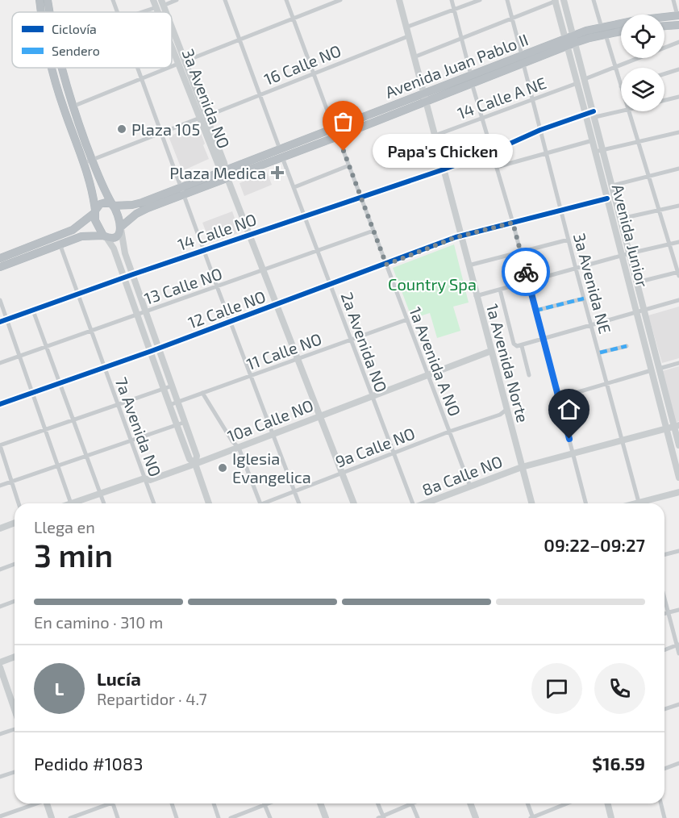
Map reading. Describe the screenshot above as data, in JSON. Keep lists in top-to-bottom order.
{
  "streets": {
    "highway": ["Avenida Juan Pablo II"],
    "street": [
      "16 Calle NO",
      "14 Calle A NE",
      "3a Avenida NO",
      "14 Calle NO",
      "Avenida Junior",
      "3a Avenida NE",
      "13 Calle NO",
      "12 Calle NO",
      "2a Avenida NO",
      "11 Calle NO",
      "1a Avenida A NO",
      "1a Avenida Norte",
      "10a Calle NO",
      "7a Avenida NO",
      "9a Calle NO",
      "8a Calle NO"
    ]
  },
  "crossings": [
    ["16 Calle NO", "3a Avenida NO"],
    ["16 Calle NO", "2a Avenida NO"],
    ["16 Calle NO", "1a Avenida Norte"],
    ["Avenida Juan Pablo II", "3a Avenida NO"],
    ["Avenida Juan Pablo II", "Avenida Junior"],
    ["Avenida Juan Pablo II", "3a Avenida NE"],
    ["Avenida Juan Pablo II", "2a Avenida NO"],
    ["Avenida Juan Pablo II", "1a Avenida A NO"],
    ["Avenida Juan Pablo II", "1a Avenida Norte"],
    ["14 Calle A NE", "Avenida Junior"],
    ["14 Calle A NE", "3a Avenida NE"],
    ["14 Calle A NE", "1a Avenida Norte"],
    ["3a Avenida NO", "14 Calle NO"],
    ["3a Avenida NO", "13 Calle NO"],
    ["3a Avenida NO", "12 Calle NO"],
    ["3a Avenida NO", "11 Calle NO"],
    ["3a Avenida NO", "10a Calle NO"],
    ["3a Avenida NO", "9a Calle NO"],
    ["14 Calle NO", "Avenida Junior"],
    ["14 Calle NO", "3a Avenida NE"],
    ["14 Calle NO", "2a Avenida NO"],
    ["14 Calle NO", "1a Avenida A NO"],
    ["14 Calle NO", "1a Avenida Norte"],
    ["14 Calle NO", "7a Avenida NO"],
    ["Avenida Junior", "12 Calle NO"],
    ["Avenida Junior", "8a Calle NO"],
    ["3a Avenida NE", "12 Calle NO"],
    ["3a Avenida NE", "8a Calle NO"],
    ["13 Calle NO", "2a Avenida NO"],
    ["13 Calle NO", "1a Avenida A NO"],
    ["13 Calle NO", "7a Avenida NO"],
    ["12 Calle NO", "2a Avenida NO"],
    ["12 Calle NO", "1a Avenida A NO"],
    ["12 Calle NO", "1a Avenida Norte"],
    ["12 Calle NO", "7a Avenida NO"],
    ["2a Avenida NO", "11 Calle NO"],
    ["2a Avenida NO", "10a Calle NO"],
    ["2a Avenida NO", "9a Calle NO"],
    ["11 Calle NO", "1a Avenida A NO"],
    ["1a Avenida A NO", "10a Calle NO"],
    ["1a Avenida A NO", "9a Calle NO"],
    ["1a Avenida A NO", "8a Calle NO"],
    ["1a Avenida Norte", "10a Calle NO"],
    ["1a Avenida Norte", "9a Calle NO"],
    ["1a Avenida Norte", "8a Calle NO"],
    ["10a Calle NO", "7a Avenida NO"]
  ],
  "parks": ["Country Spa"],
  "places": {
    "other": ["Plaza 105", "Papa's Chicken", "Iglesia Evangelica"],
    "health": ["Plaza Medica"]
  },
  "legend": ["Ciclovía", "Sendero"],
  "page": {
    "bubble": "Papa's Chicken",
    "heading": ["3 min", "Llega en", "09:22–09:27"],
    "panel": [
      "Lucía",
      "Repartidor · 4.7",
      "Pedido #1083",
      "$16.59"
    ],
    "bar": "En camino · 310 m",
    "round": "L"
  }
}
